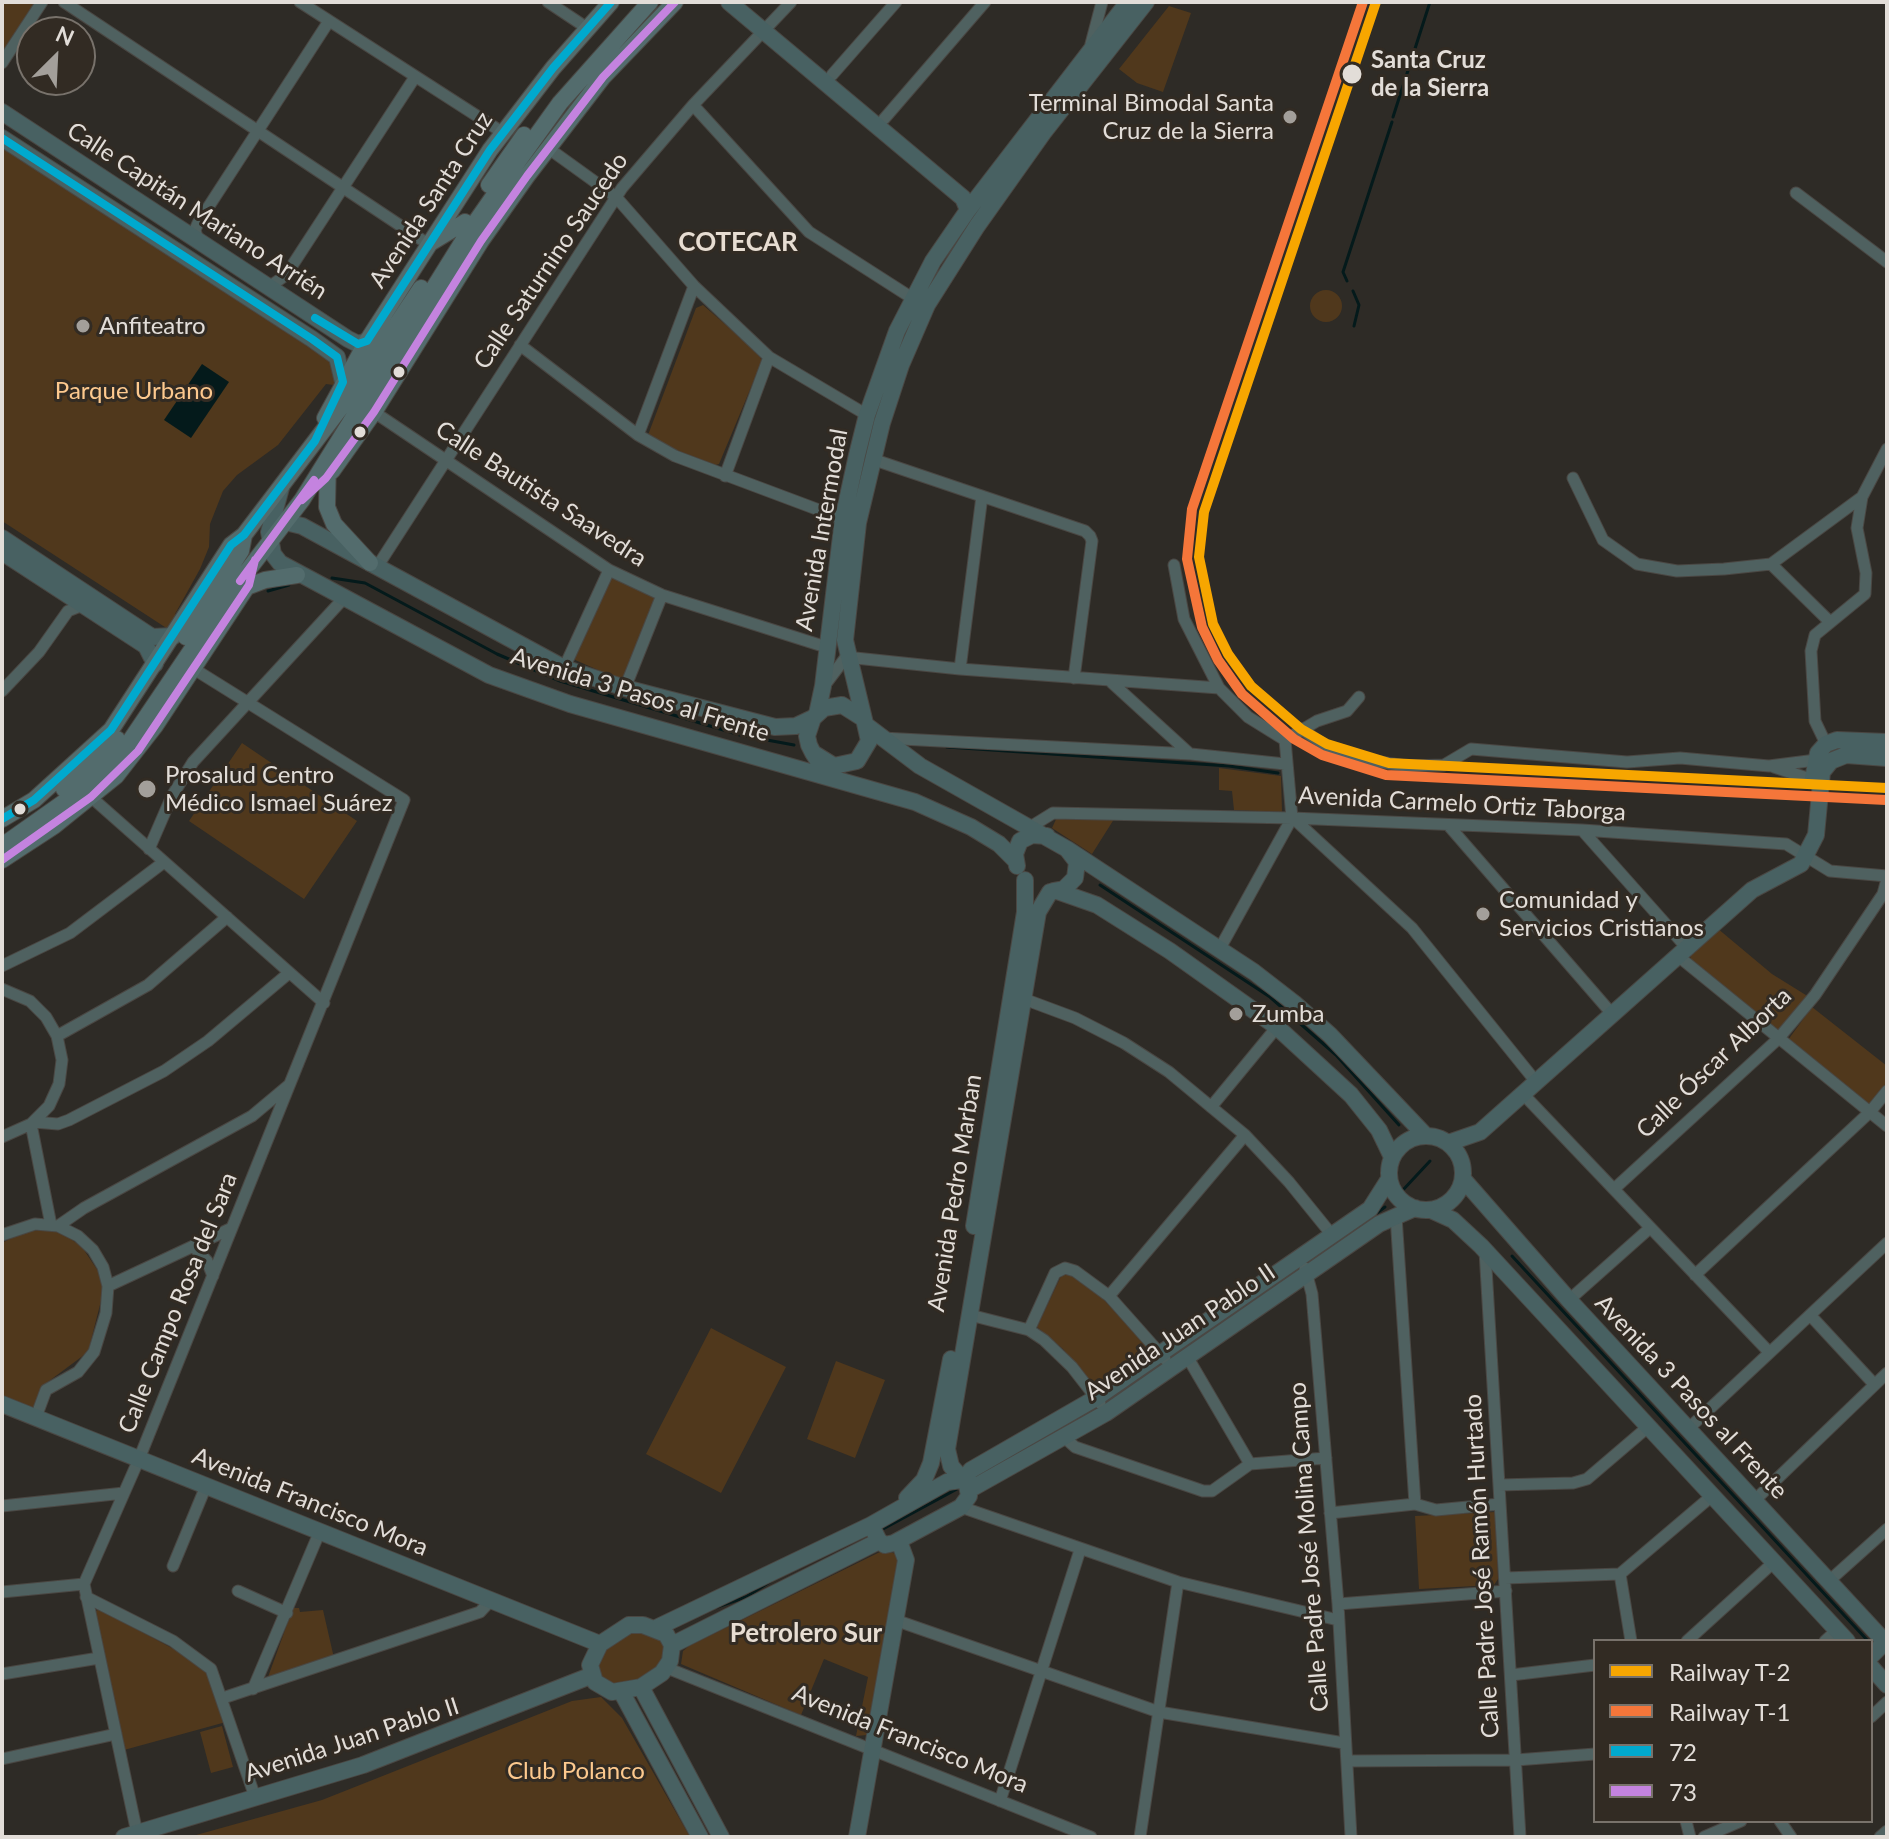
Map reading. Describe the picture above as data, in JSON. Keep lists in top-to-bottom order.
{
  "streets": {
    "main road": ["Avenida Santa Cruz"],
    "street": [
      "Calle Capitán Mariano Arrién",
      "Calle Saturnino Saucedo",
      "Calle Bautista Saavedra",
      "Avenida Intermodal",
      "Avenida 3 Pasos al Frente",
      "Avenida Carmelo Ortiz Taborga",
      "Calle Óscar Alborta",
      "Avenida Pedro Marban",
      "Calle Campo Rosa del Sara",
      "Avenida Juan Pablo II",
      "Avenida Francisco Mora",
      "Calle Padre José Molina Campo",
      "Calle Padre José Ramón Hurtado"
    ]
  },
  "crossings": [
    ["Avenida Santa Cruz", "Calle Capitán Mariano Arrién"],
    ["Avenida Santa Cruz", "Calle Bautista Saavedra"],
    ["Avenida Santa Cruz", "Avenida 3 Pasos al Frente"],
    ["Calle Saturnino Saucedo", "Calle Bautista Saavedra"],
    ["Calle Saturnino Saucedo", "Avenida 3 Pasos al Frente"],
    ["Calle Bautista Saavedra", "Avenida Intermodal"],
    ["Avenida Intermodal", "Avenida 3 Pasos al Frente"],
    ["Avenida 3 Pasos al Frente", "Avenida Pedro Marban"],
    ["Avenida 3 Pasos al Frente", "Avenida Juan Pablo II"],
    ["Avenida 3 Pasos al Frente", "Calle Padre José Ramón Hurtado"],
    ["Avenida Carmelo Ortiz Taborga", "Calle Óscar Alborta"],
    ["Avenida Pedro Marban", "Avenida Juan Pablo II"],
    ["Calle Campo Rosa del Sara", "Avenida Francisco Mora"],
    ["Avenida Juan Pablo II", "Avenida Francisco Mora"],
    ["Avenida Juan Pablo II", "Calle Padre José Molina Campo"]
  ],
  "districts": ["COTECAR", "Petrolero Sur"],
  "parks": ["Parque Urbano", "Club Polanco"],
  "places": [
    "Santa Cruz de la Sierra",
    "Terminal Bimodal Santa Cruz de la Sierra",
    "Anfiteatro",
    "Prosalud Centro Médico Ismael Suárez",
    "Comunidad y Servicios Cristianos",
    "Zumba"
  ],
  "lines": [
    "rail line T-2",
    "rail line T-1",
    "transit line 72",
    "transit line 73"
  ],
  "legend": [
    "Railway T-2",
    "Railway T-1",
    "72",
    "73"
  ],
  "north": "top right"
}
